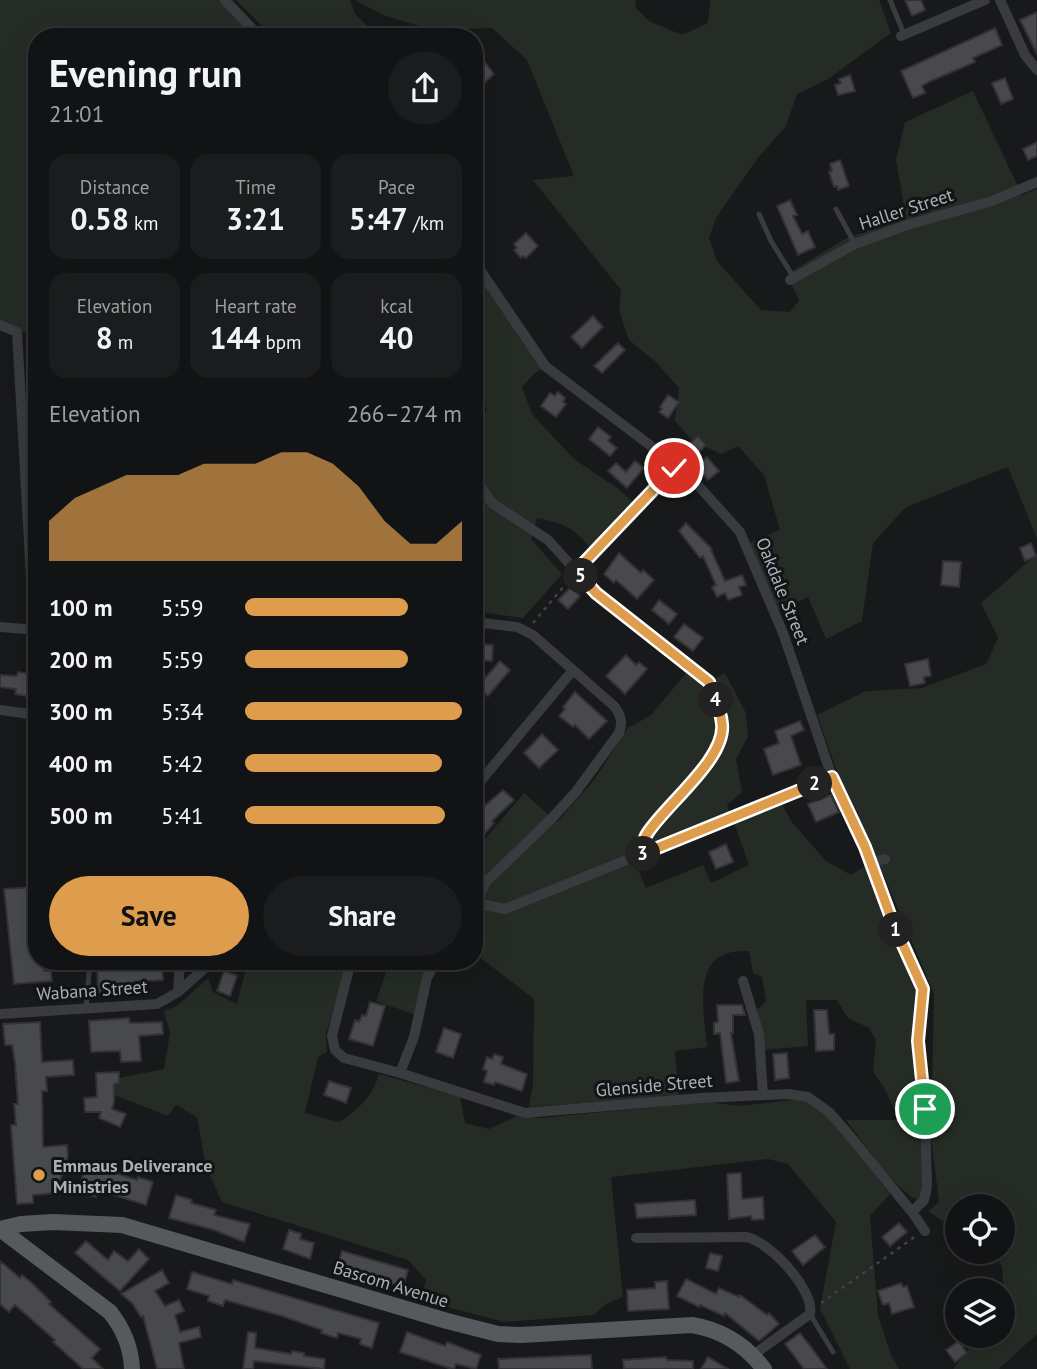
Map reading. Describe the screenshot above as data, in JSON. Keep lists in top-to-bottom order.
{
  "streets": {
    "main road": ["Bascom Avenue"],
    "street": [
      "Haller Street",
      "Oakdale Street",
      "Wabana Street",
      "Glenside Street"
    ]
  },
  "crossings": [
    ["Oakdale Street", "Glenside Street"]
  ],
  "places": ["Emmaus Deliverance Ministries"],
  "page": {
    "heading": ["Evening run", "21:01"],
    "stats": [
      ["Distance", "0.58 km"],
      ["Time", "3:21"],
      ["Pace", "5:47 /km"],
      ["Elevation", "8 m"],
      ["Heart rate", "144 bpm"],
      ["kcal", "40"]
    ],
    "chart": ["Elevation", "266–274 m"],
    "pins": [
      "5",
      "4",
      "2",
      "3",
      "1"
    ],
    "list": [
      {
        "name": "100 m",
        "note": "5:59"
      },
      {
        "name": "200 m",
        "note": "5:59"
      },
      {
        "name": "300 m",
        "note": "5:34"
      },
      {
        "name": "400 m",
        "note": "5:42"
      },
      {
        "name": "500 m",
        "note": "5:41"
      }
    ],
    "buttons": ["Save", "Share"]
  }
}
